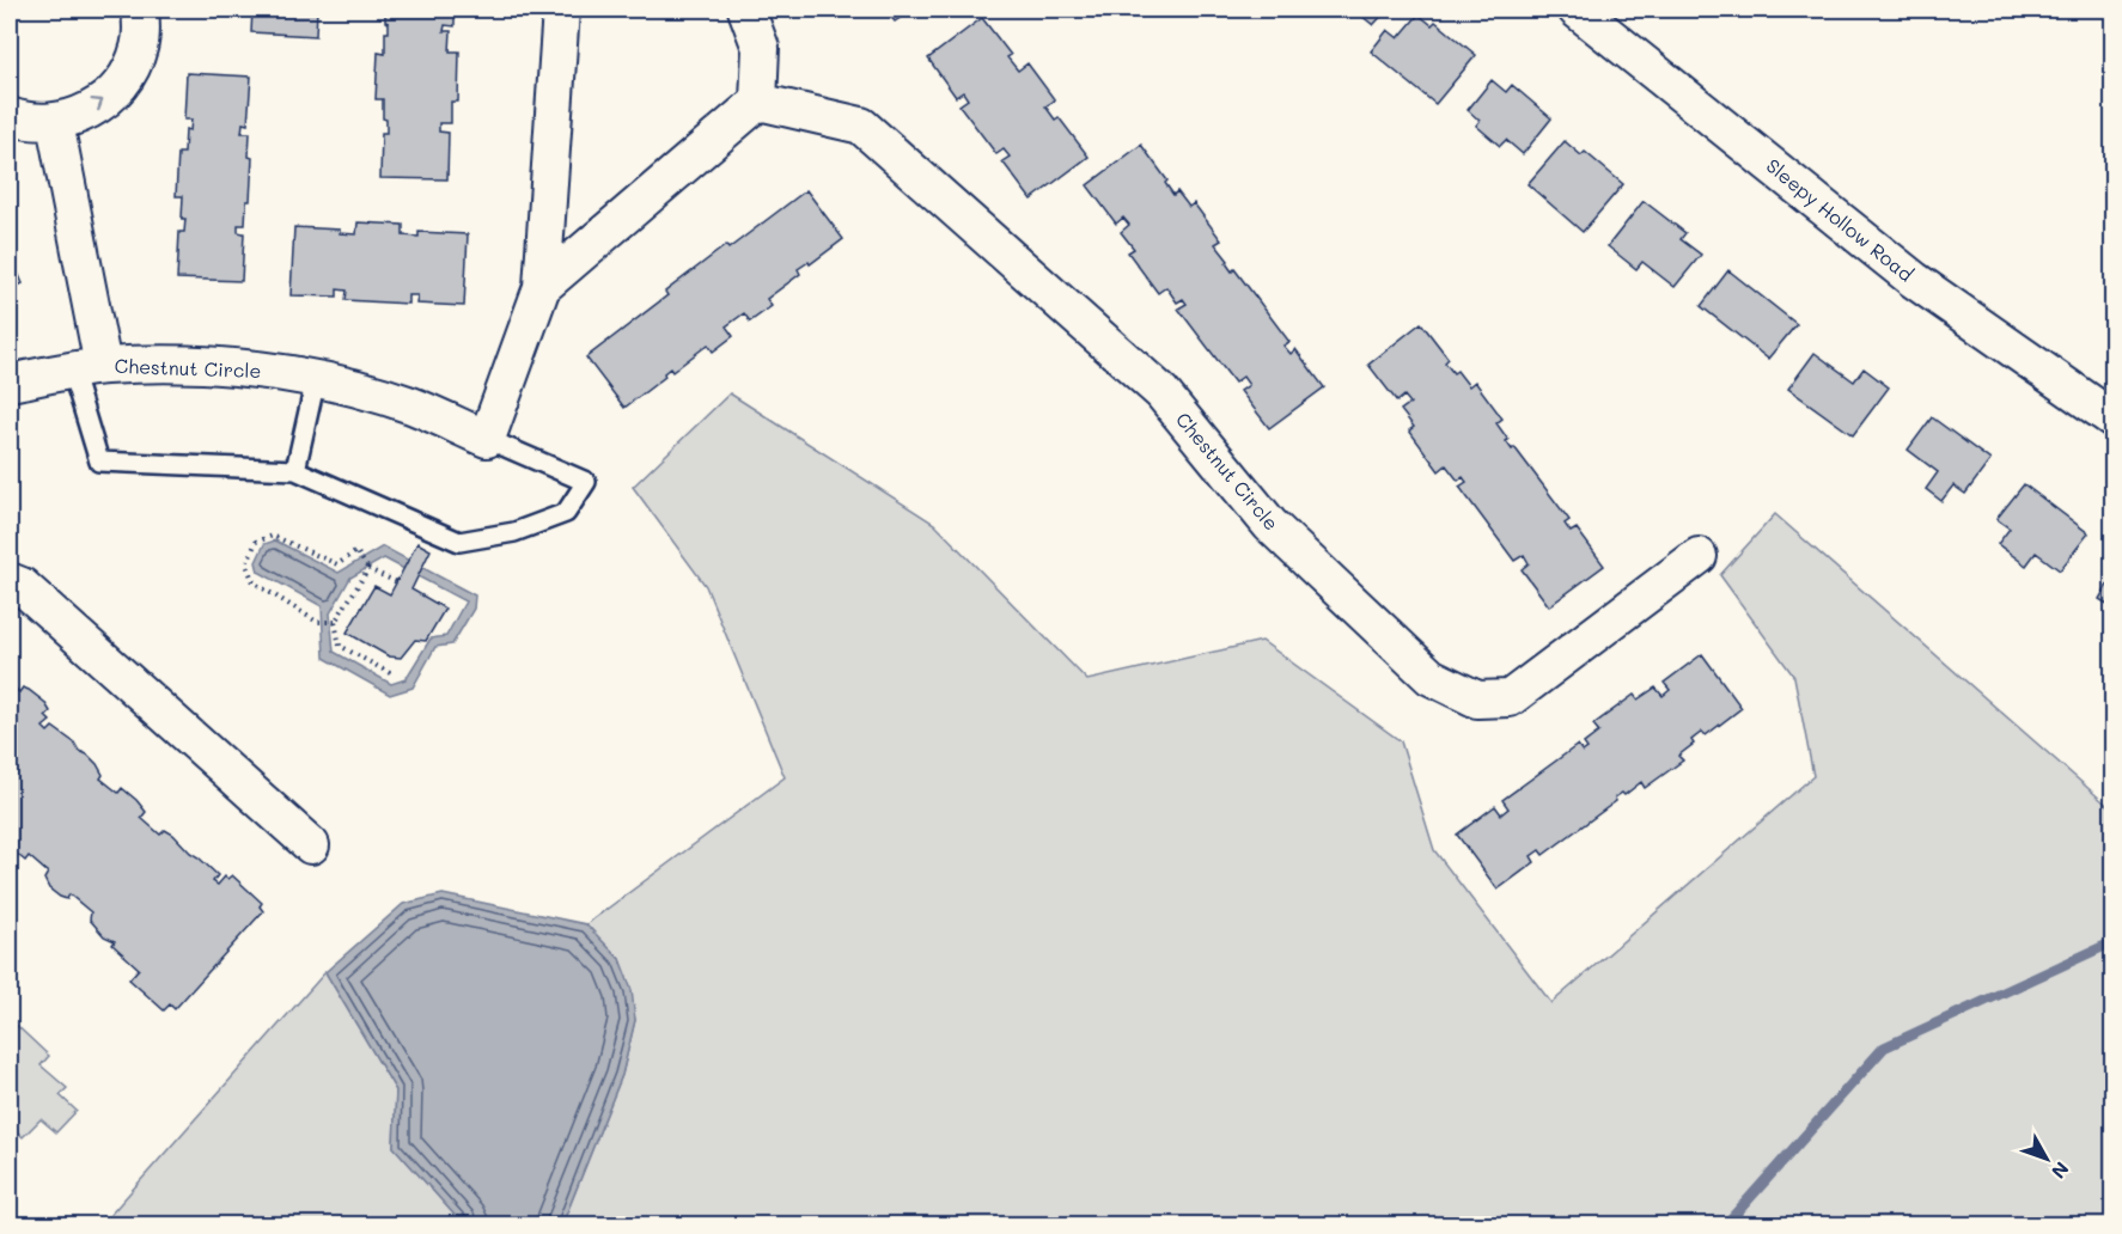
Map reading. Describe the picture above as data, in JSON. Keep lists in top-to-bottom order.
{
  "streets": {
    "street": ["Sleepy Hollow Road", "Chestnut Circle"]
  },
  "north": "bottom right"
}
